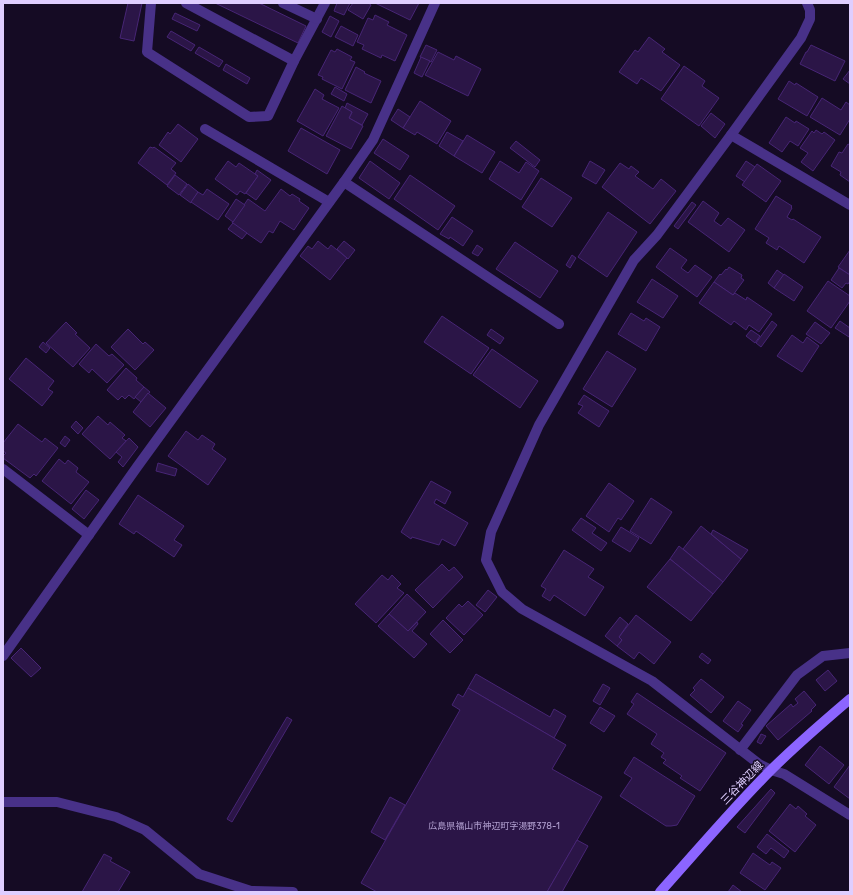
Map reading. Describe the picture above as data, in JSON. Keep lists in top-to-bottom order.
{
  "streets": {
    "main road": ["三谷神辺線"]
  },
  "house_numbers": ["広島県福山市神辺町字湯野378-1"]
}
